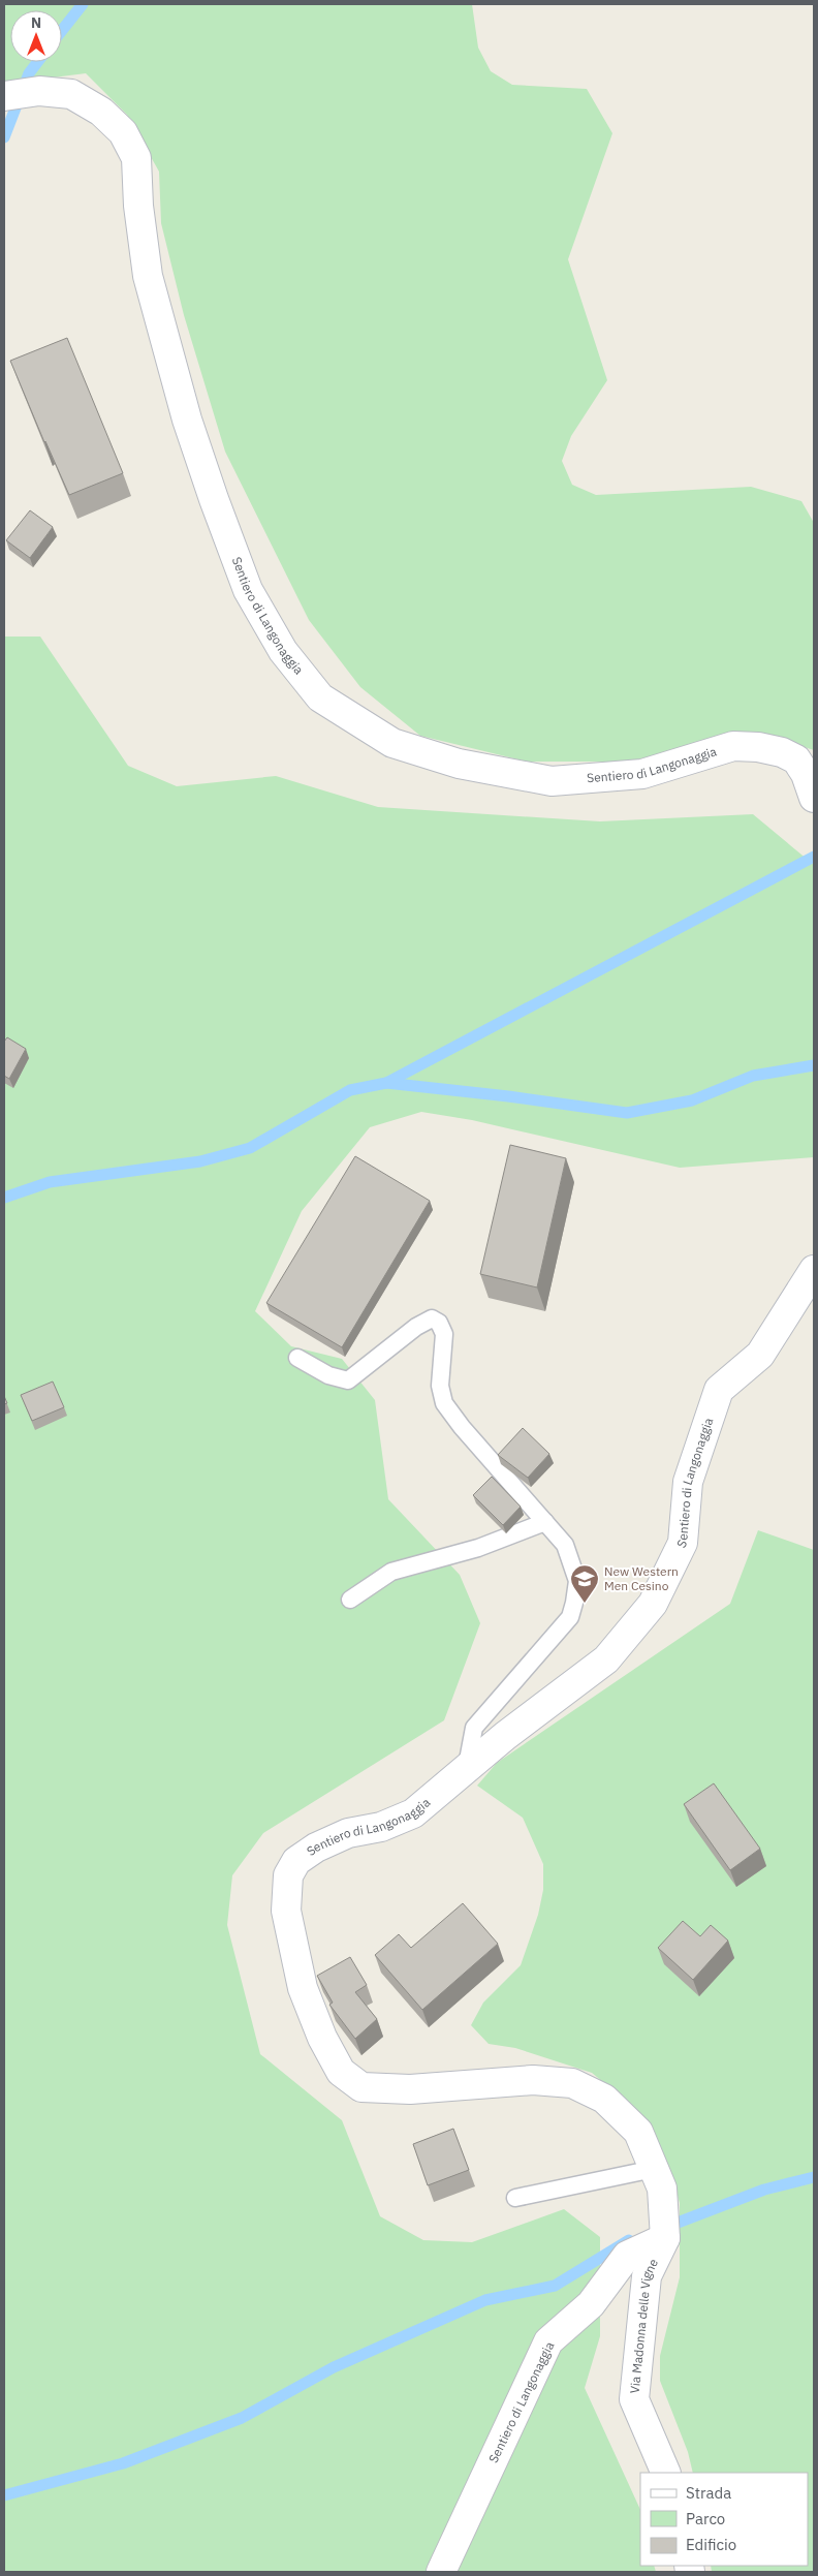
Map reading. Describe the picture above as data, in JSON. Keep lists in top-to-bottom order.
{
  "streets": {
    "street": ["Sentiero di Langonaggia", "Via Madonna delle Vigne"]
  },
  "crossings": [
    ["Sentiero di Langonaggia", "Via Madonna delle Vigne"]
  ],
  "places": {
    "school or university": ["New Western Men Cesino"]
  },
  "legend": ["Strada", "Parco", "Edificio"],
  "north": "top"
}
